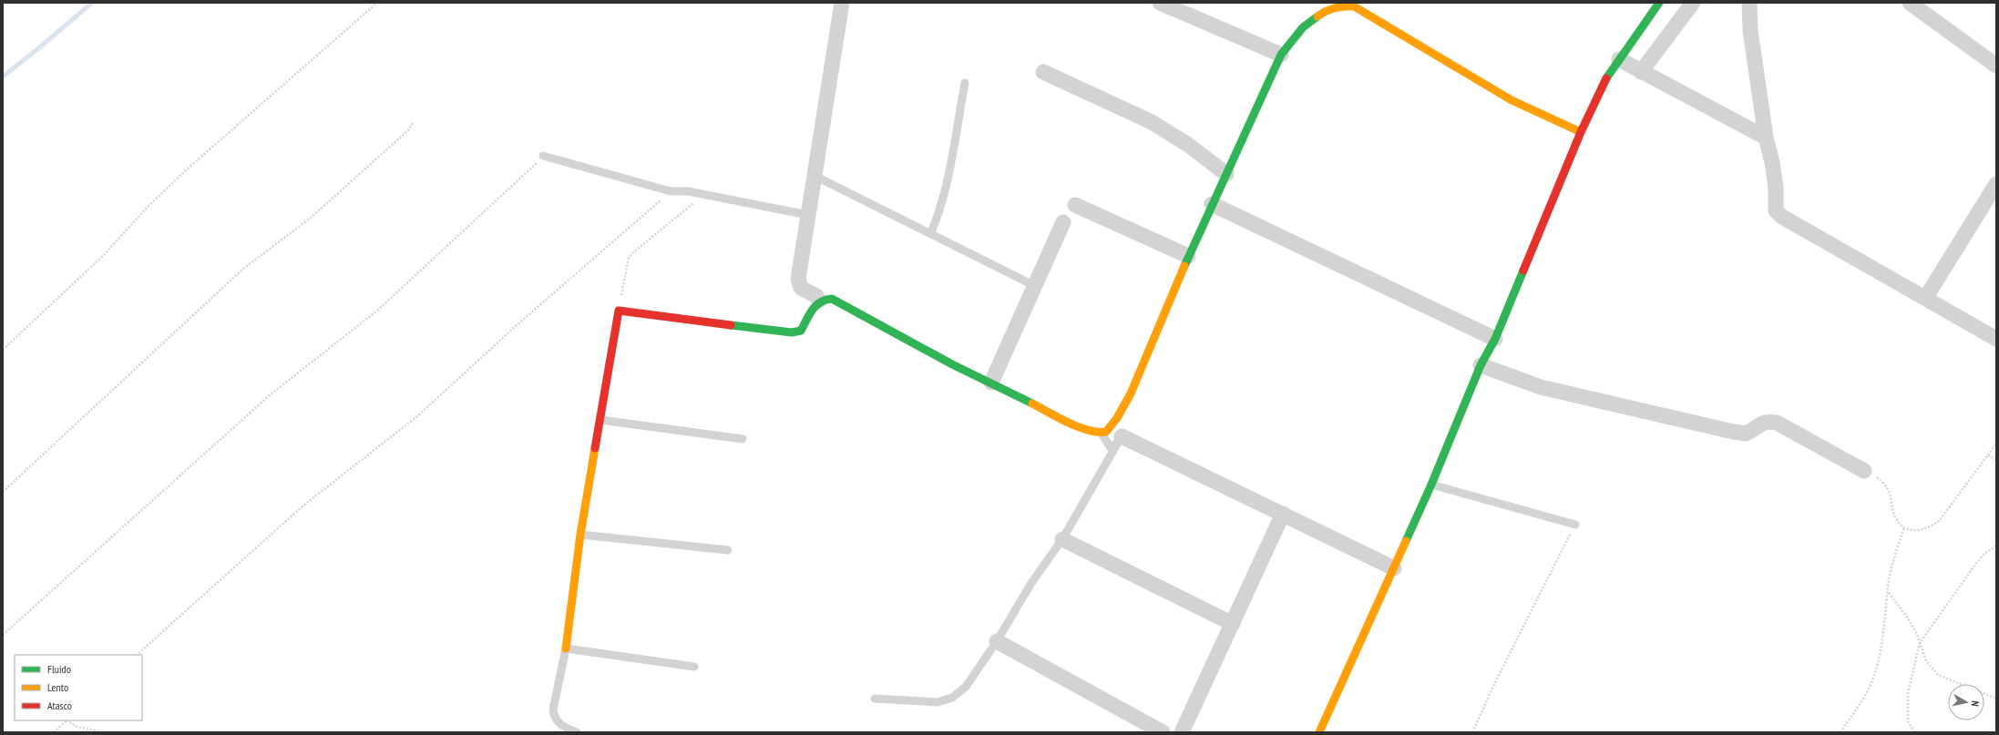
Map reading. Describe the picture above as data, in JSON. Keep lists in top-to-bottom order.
{
  "legend": ["Fluido", "Lento", "Atasco"],
  "north": "right"
}
